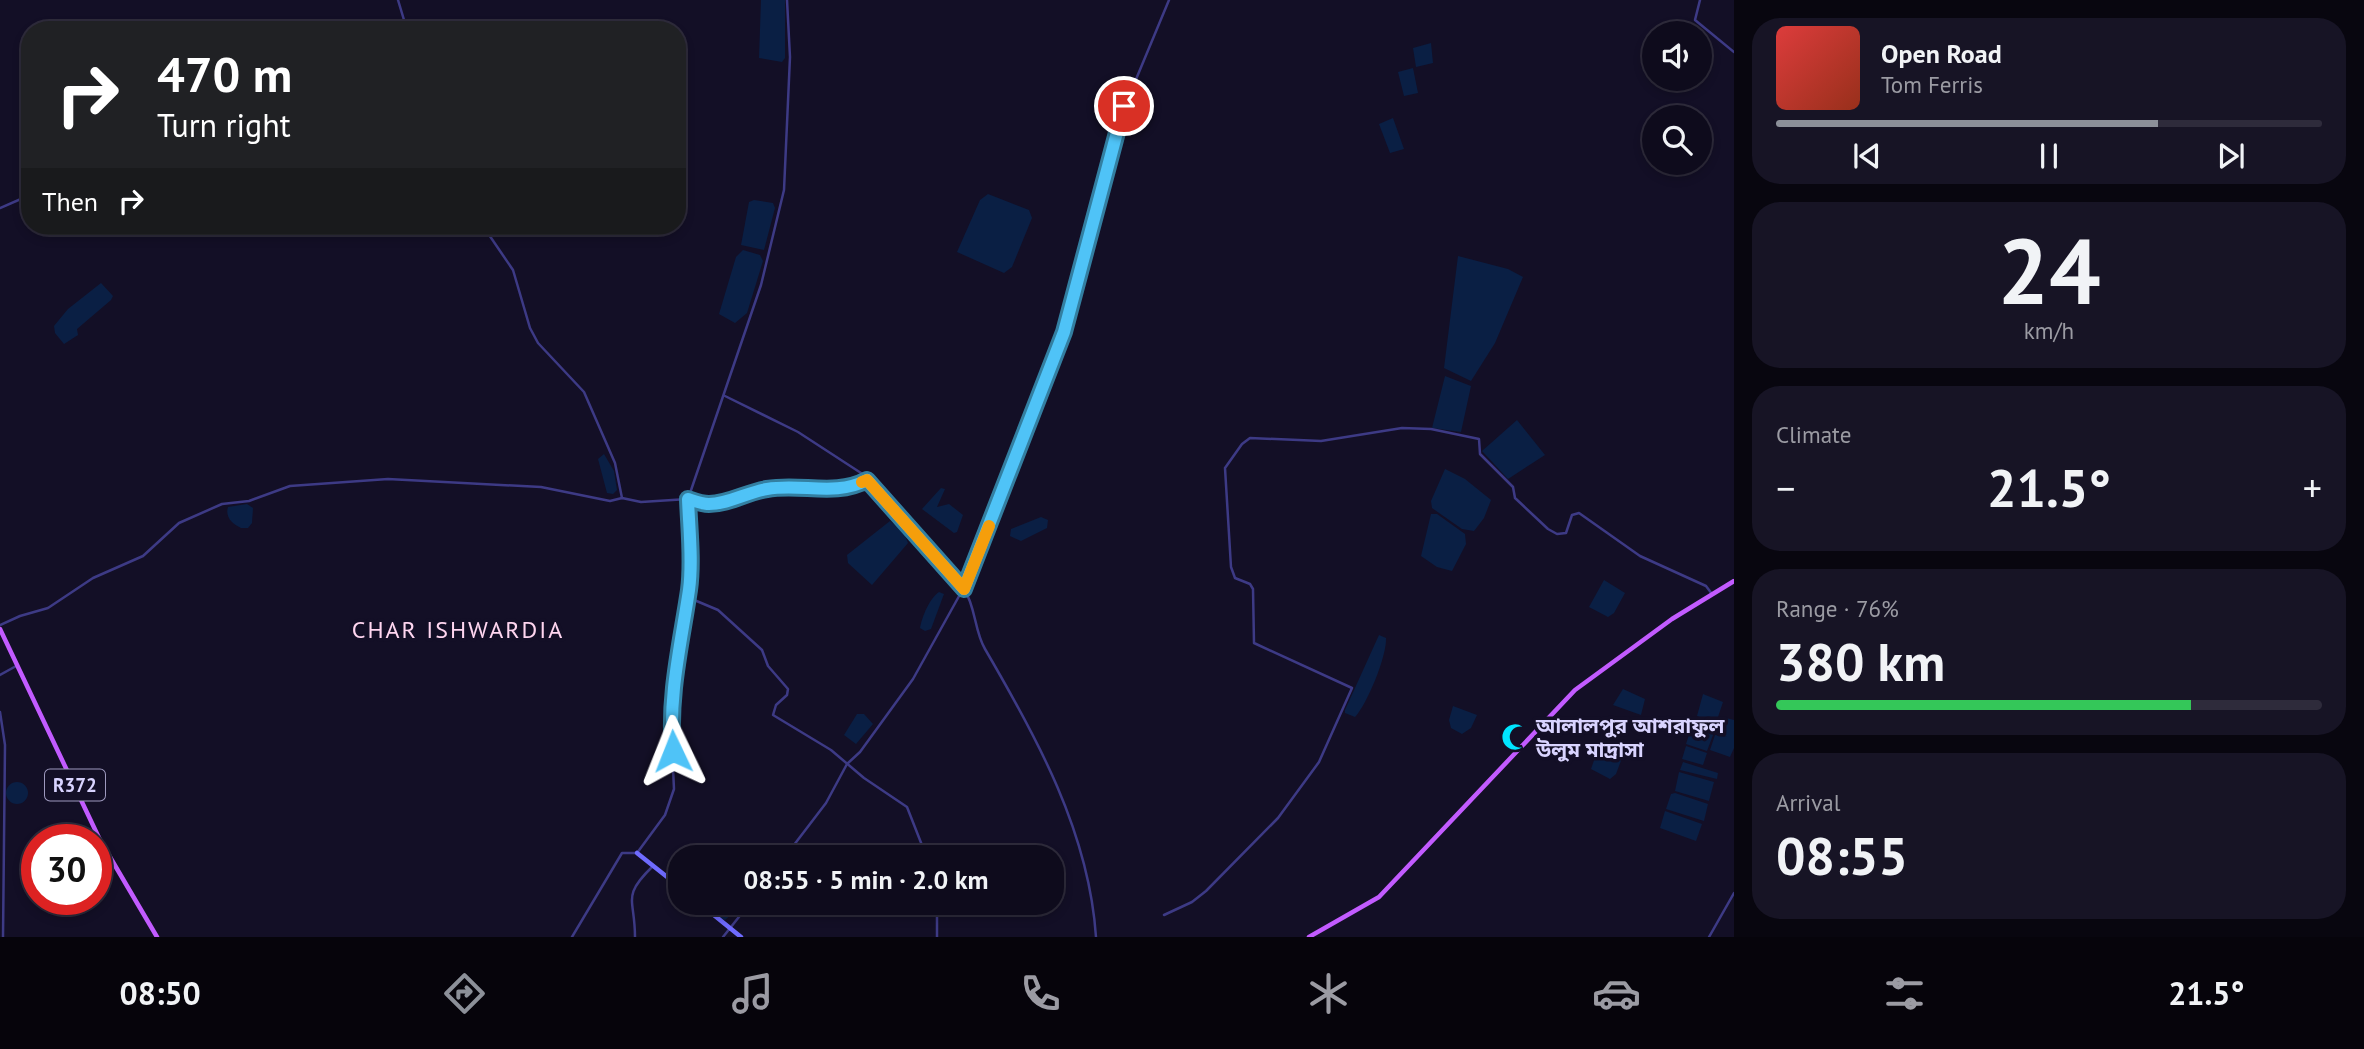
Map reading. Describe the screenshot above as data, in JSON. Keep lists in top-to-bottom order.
{
  "streets": {
    "main road": ["R372"]
  },
  "districts": ["CHAR ISHWARDIA"],
  "places": {
    "mosque": ["আলালপুর আশরাফুল উলুম মাদ্রাসা"]
  },
  "page": {
    "turn": ["470 m", "Turn right"],
    "song": ["Open Road", "Tom Ferris"],
    "then": "Then",
    "tile": [
      ["24", "km/h"],
      "Climate",
      ["Range · 76%", "380 km"],
      ["Arrival", "08:55"]
    ],
    "heat": ["−", "21.5°", "+"],
    "limit": "30",
    "trip": "08:55 · 5 min · 2.0 km",
    "tabs": ["08:50", "21.5°"]
  }
}
